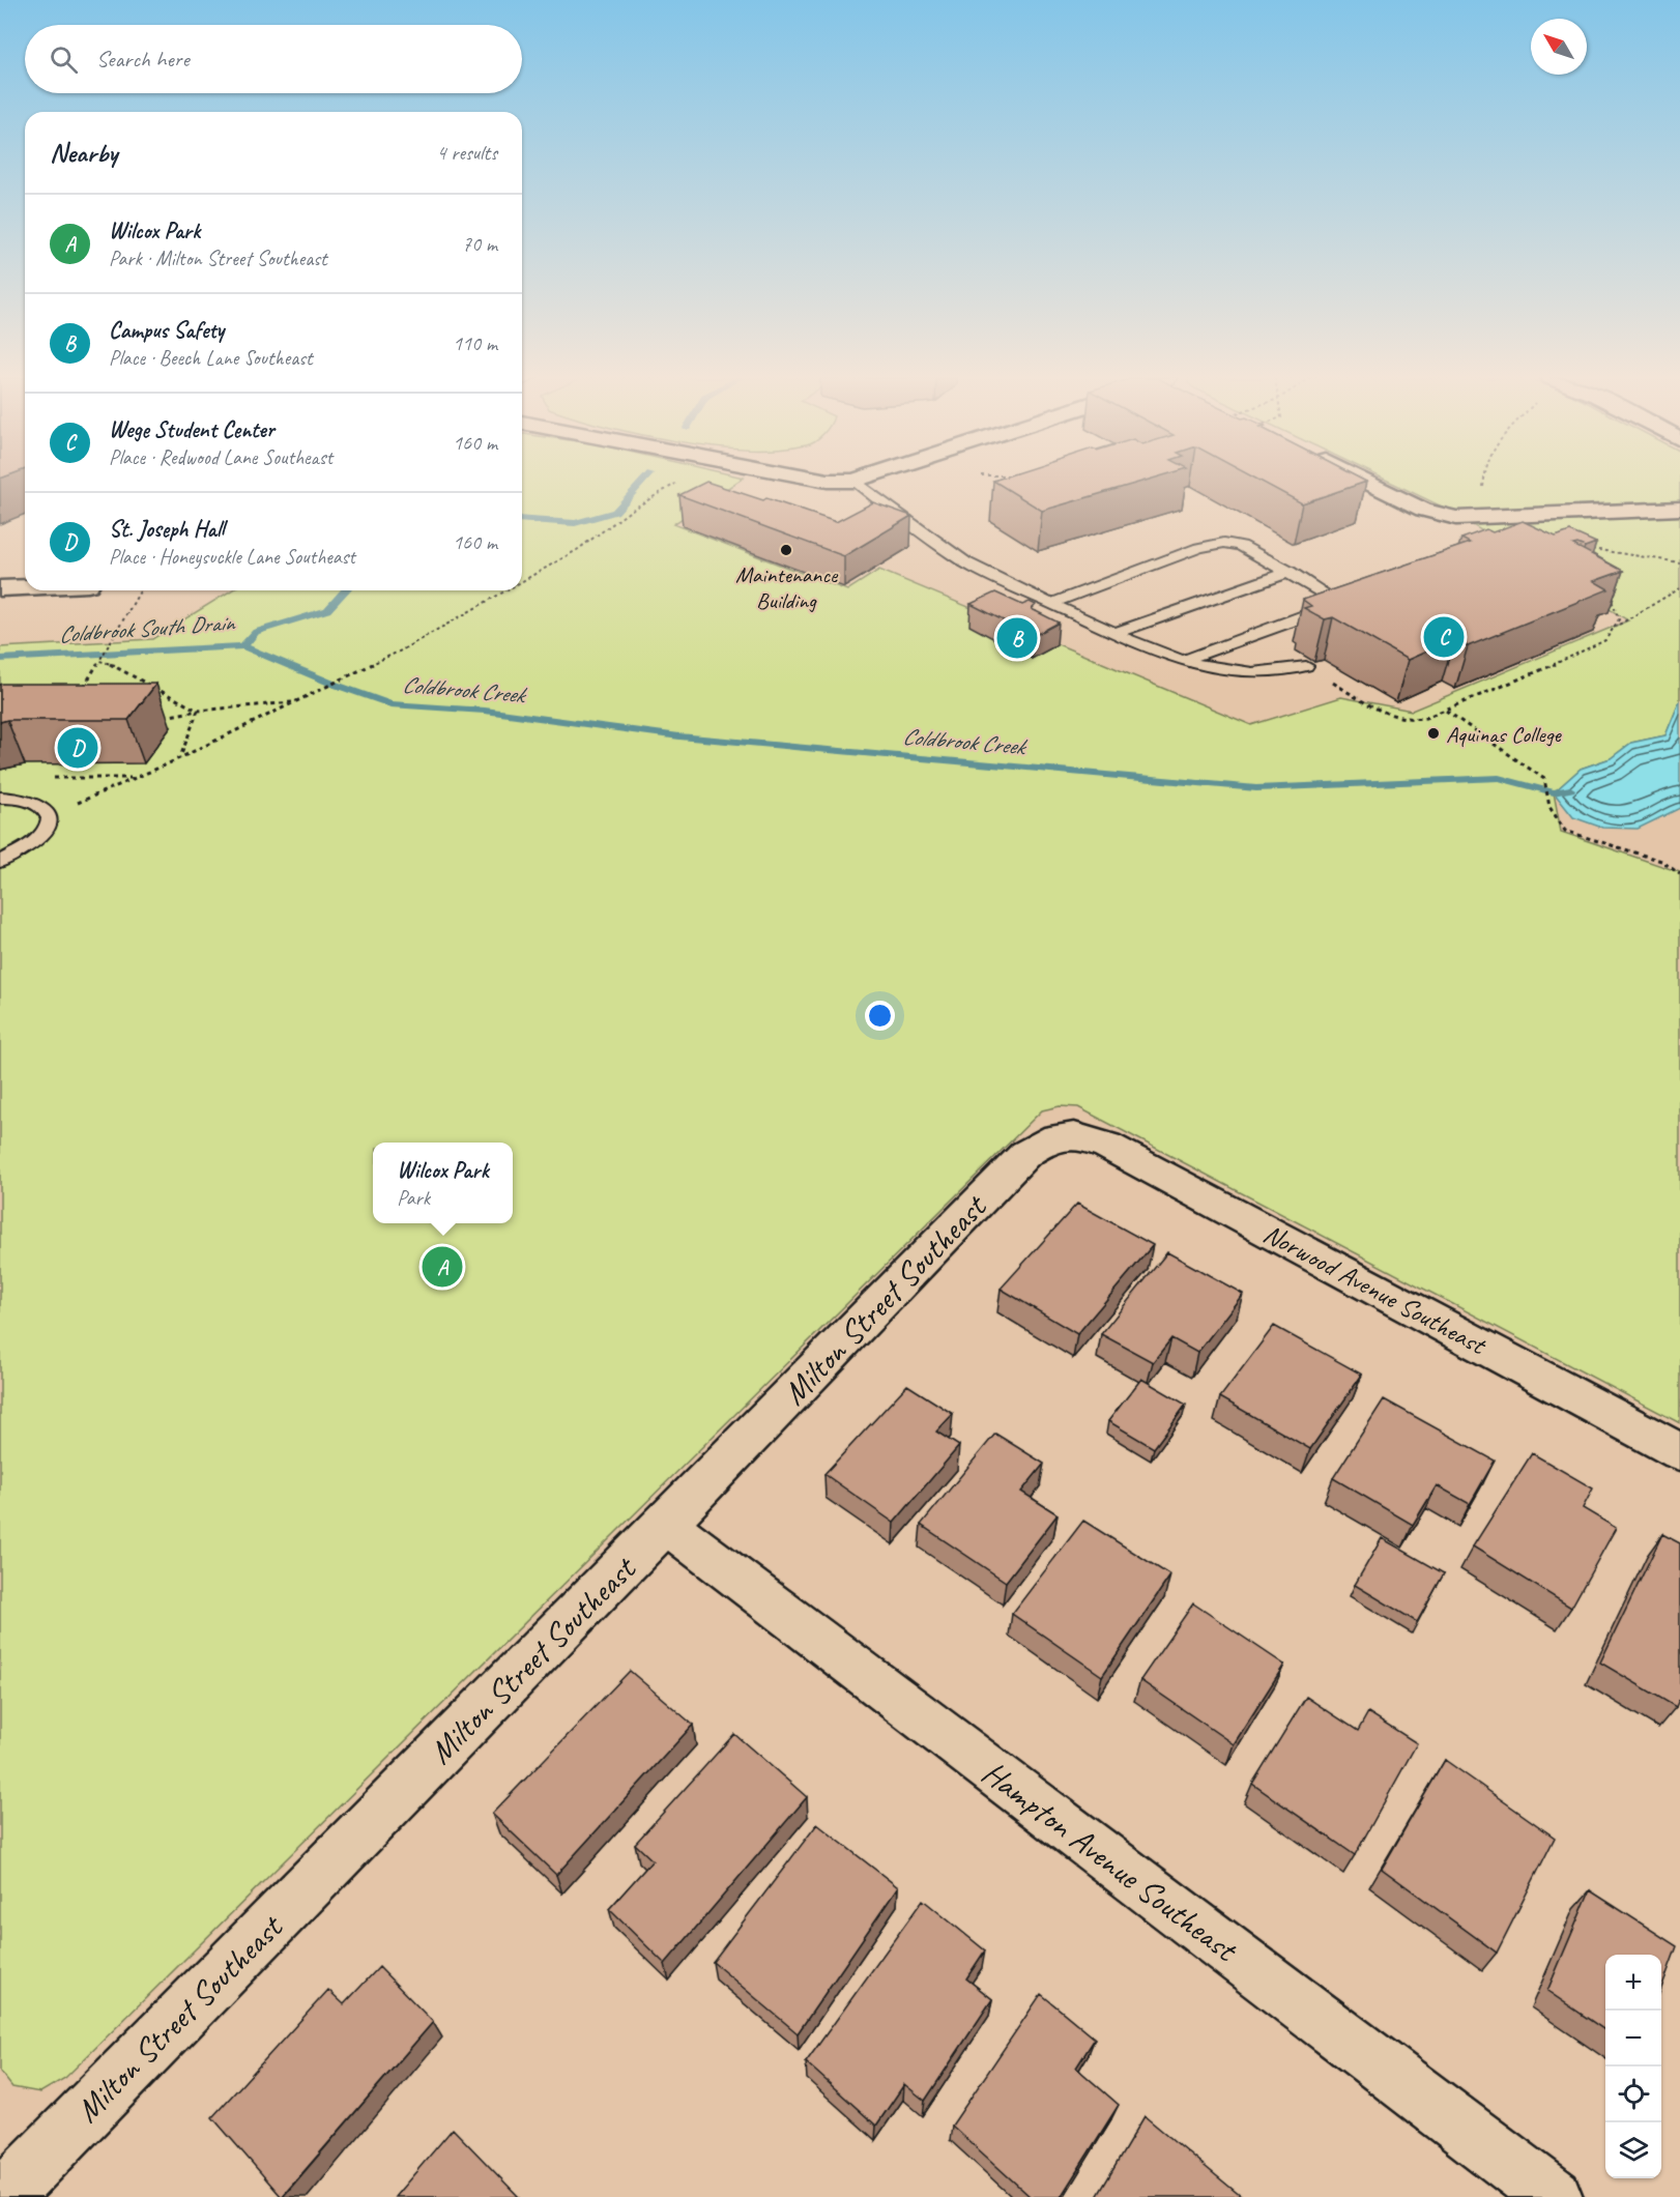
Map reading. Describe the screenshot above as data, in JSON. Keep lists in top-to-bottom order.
{
  "streets": {
    "street": ["Norwood Avenue Southeast", "Milton Street Southeast", "Hampton Avenue Southeast"]
  },
  "crossings": [
    ["Norwood Avenue Southeast", "Milton Street Southeast"],
    ["Milton Street Southeast", "Hampton Avenue Southeast"]
  ],
  "water": ["Coldbrook South Drain", "Coldbrook Creek"],
  "places": ["Maintenance Building", "Aquinas College"],
  "north": "top left",
  "page": {
    "search": "Search here",
    "heading": ["Nearby", "4 results"],
    "list": [
      {
        "mark": "A",
        "name": "Wilcox Park",
        "note": "Park · Milton Street Southeast",
        "value": "70 m"
      },
      {
        "mark": "B",
        "name": "Campus Safety",
        "note": "Place · Beech Lane Southeast",
        "value": "110 m"
      },
      {
        "mark": "C",
        "name": "Wege Student Center",
        "note": "Place · Redwood Lane Southeast",
        "value": "160 m"
      },
      {
        "mark": "D",
        "name": "St. Joseph Hall",
        "note": "Place · Honeysuckle Lane Southeast",
        "value": "160 m"
      }
    ],
    "pins": [
      "C",
      "B",
      "D",
      "A"
    ],
    "popup": ["Wilcox Park", "Park"],
    "map_buttons": ["+", "−"]
  }
}
